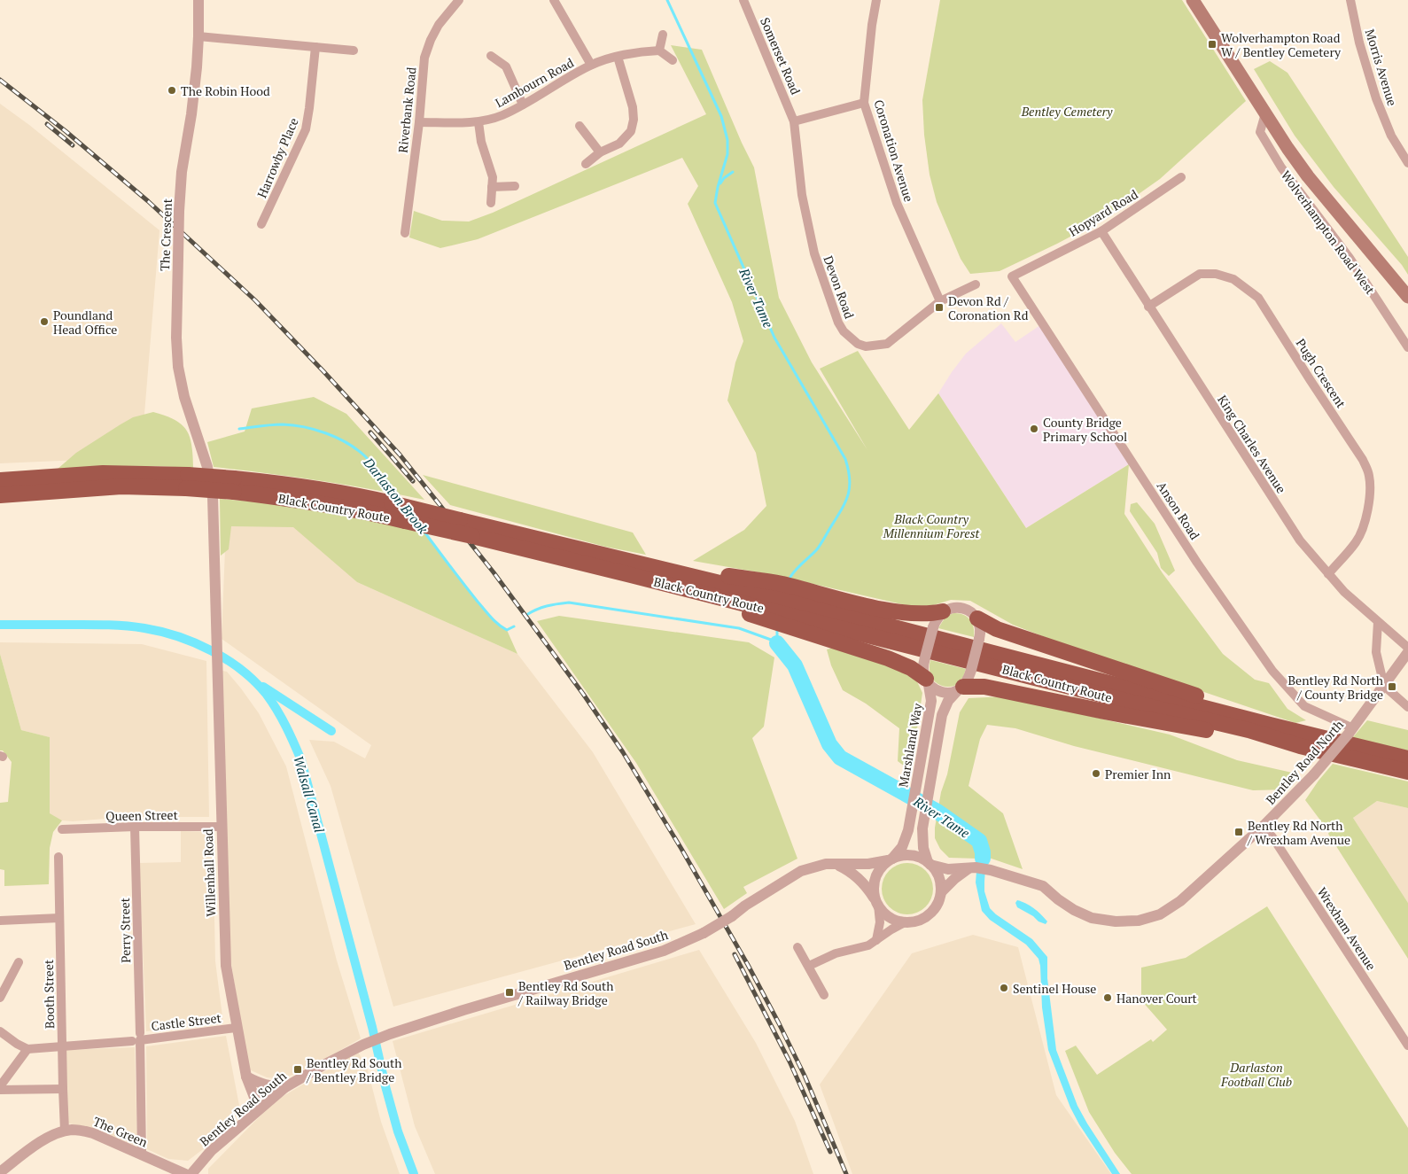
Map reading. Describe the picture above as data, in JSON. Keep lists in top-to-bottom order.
{
  "streets": {
    "highway": ["Black Country Route"],
    "main road": ["Wolverhampton Road West"],
    "street": [
      "Somerset Road",
      "Morris Avenue",
      "Lambourn Road",
      "Riverbank Road",
      "Coronation Avenue",
      "Harrowby Place",
      "Hopyard Road",
      "The Crescent",
      "Devon Road",
      "Pugh Crescent",
      "King Charles Avenue",
      "Anson Road",
      "Marshland Way",
      "Bentley Road North",
      "Queen Street",
      "Willenhall Road",
      "Wrexham Avenue",
      "Perry Street",
      "Bentley Road South",
      "Booth Street",
      "Castle Street",
      "The Green"
    ]
  },
  "crossings": [
    ["Somerset Road", "Devon Road"],
    ["Lambourn Road", "Riverbank Road"],
    ["Coronation Avenue", "Devon Road"],
    ["Hopyard Road", "King Charles Avenue"],
    ["Hopyard Road", "Anson Road"],
    ["The Crescent", "Willenhall Road"],
    ["Pugh Crescent", "King Charles Avenue"],
    ["Anson Road", "Bentley Road North"],
    ["Marshland Way", "Bentley Road North"],
    ["Marshland Way", "Bentley Road South"],
    ["Bentley Road North", "Wrexham Avenue"],
    ["Bentley Road North", "Bentley Road South"],
    ["Queen Street", "Willenhall Road"],
    ["Queen Street", "Perry Street"],
    ["Willenhall Road", "Bentley Road South"],
    ["Willenhall Road", "Castle Street"],
    ["Perry Street", "Castle Street"],
    ["Perry Street", "The Green"],
    ["Booth Street", "Castle Street"],
    ["Booth Street", "The Green"]
  ],
  "water": ["River Tame", "Darlaston Brook", "Walsall Canal"],
  "parks": ["Bentley Cemetery", "Black Country Millennium Forest", "Darlaston Football Club"],
  "places": {
    "transit": [
      "Wolverhampton Road W / Bentley Cemetery",
      "Devon Rd / Coronation Rd",
      "Bentley Rd North / County Bridge",
      "Bentley Rd North / Wrexham Avenue",
      "Bentley Rd South / Railway Bridge",
      "Bentley Rd South / Bentley Bridge"
    ],
    "other": [
      "The Robin Hood",
      "Poundland Head Office",
      "County Bridge Primary School",
      "Premier Inn",
      "Sentinel House",
      "Hanover Court"
    ]
  }
}
